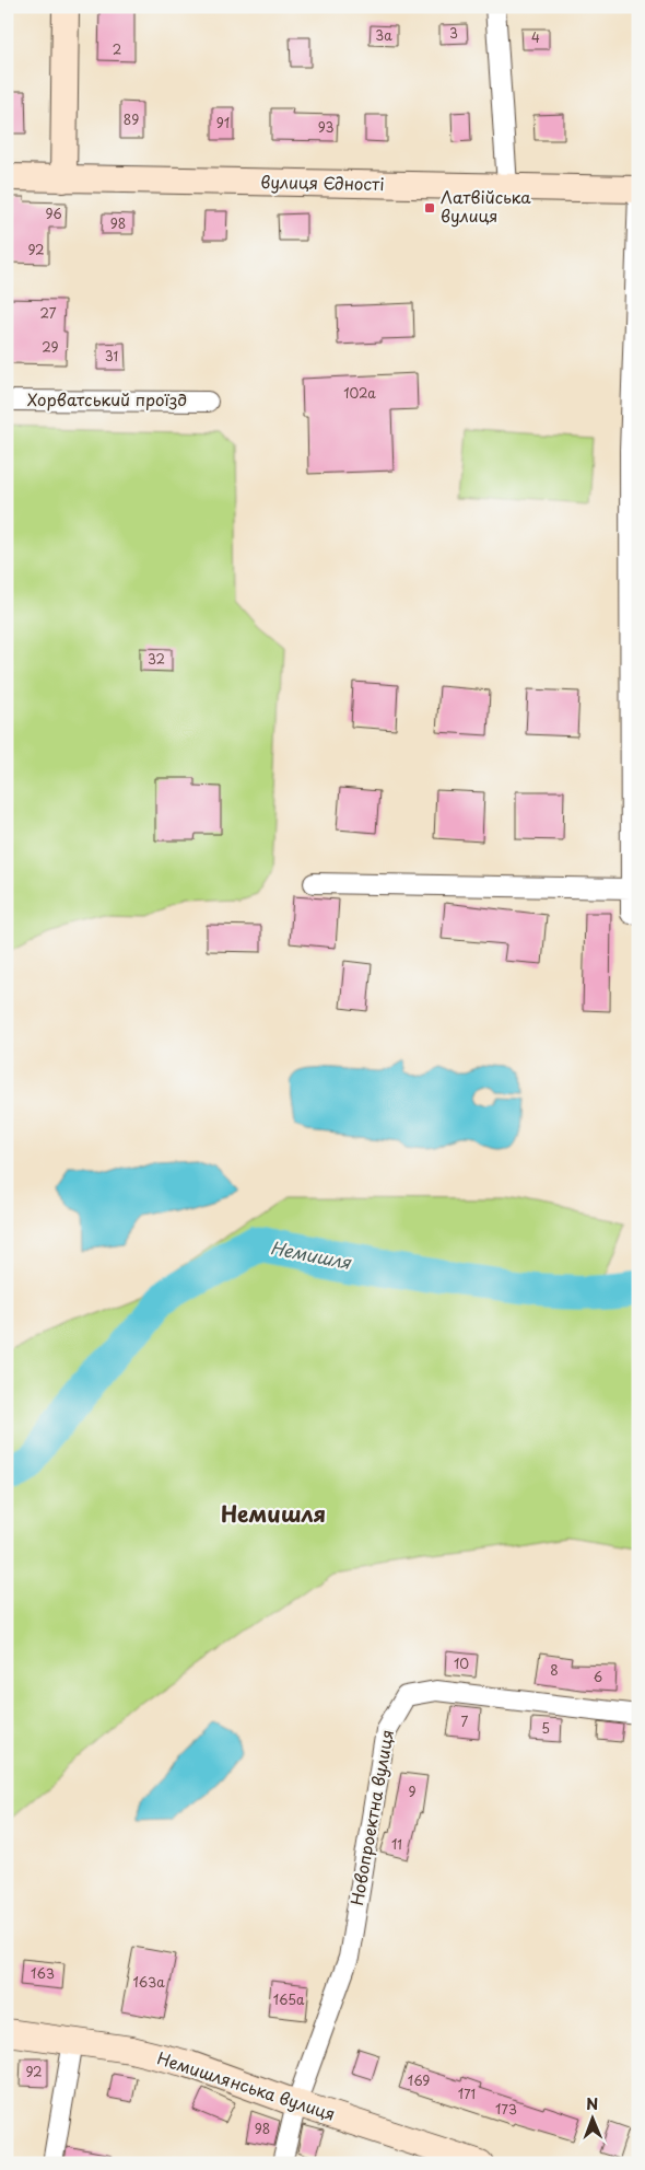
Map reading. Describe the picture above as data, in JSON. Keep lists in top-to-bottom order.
{
  "streets": {
    "street": [
      "вулиця Єдності",
      "Хорватський проїзд",
      "Новопроектна вулиця",
      "Немишлянська вулиця"
    ]
  },
  "crossings": [
    ["Новопроектна вулиця", "Немишлянська вулиця"]
  ],
  "districts": ["Немишля"],
  "water": ["Немишля"],
  "places": {
    "transit": ["Латвійська вулиця"]
  },
  "house_numbers": [
    "3",
    "3а",
    "4",
    "2",
    "89",
    "91",
    "93",
    "96",
    "98",
    "92",
    "27",
    "29",
    "31",
    "102а",
    "32",
    "10",
    "8",
    "6",
    "7",
    "5",
    "9",
    "11",
    "163",
    "163а",
    "165а",
    "92",
    "169",
    "171",
    "173",
    "98"
  ],
  "north": "top"
}
